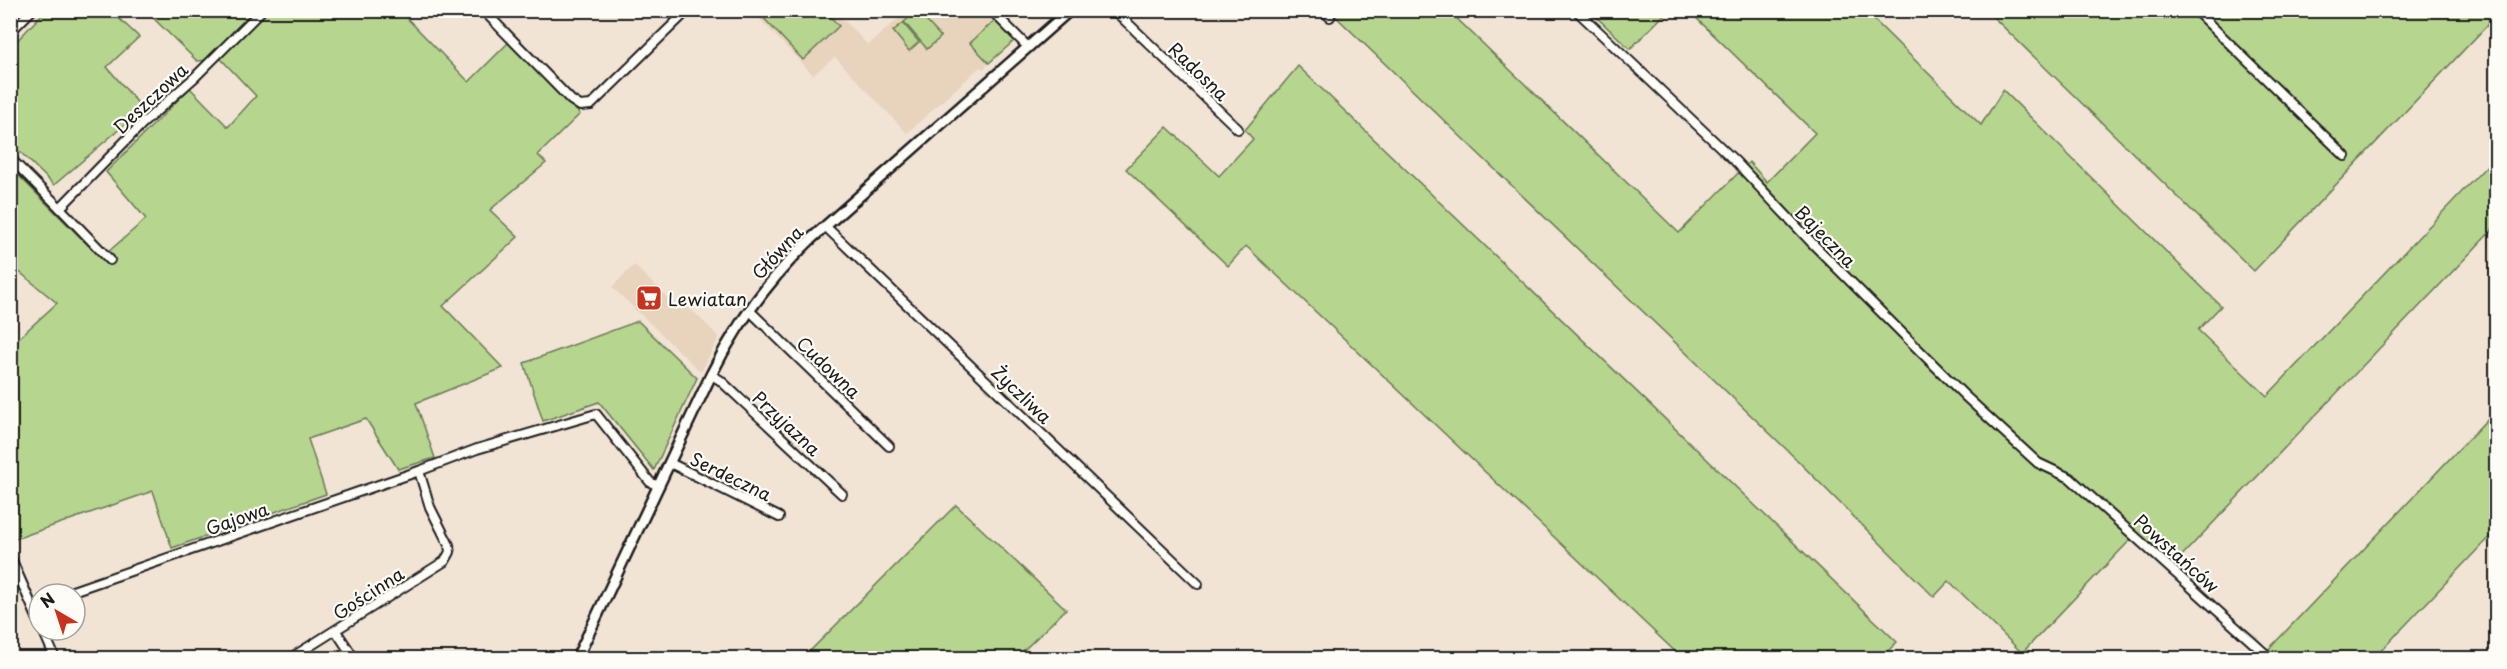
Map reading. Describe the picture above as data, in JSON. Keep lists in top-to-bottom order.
{
  "streets": {
    "street": [
      "Radosna",
      "Deszczowa",
      "Bajeczna",
      "Główna",
      "Cudowna",
      "Życzliwa",
      "Przyjazna",
      "Serdeczna",
      "Gajowa",
      "Powstańców",
      "Gościnna"
    ]
  },
  "crossings": [
    ["Bajeczna", "Powstańców"],
    ["Główna", "Cudowna"],
    ["Główna", "Życzliwa"],
    ["Główna", "Przyjazna"],
    ["Główna", "Serdeczna"],
    ["Główna", "Gajowa"],
    ["Gajowa", "Gościnna"]
  ],
  "places": {
    "supermarket": ["Lewiatan"]
  },
  "north": "top left"
}
